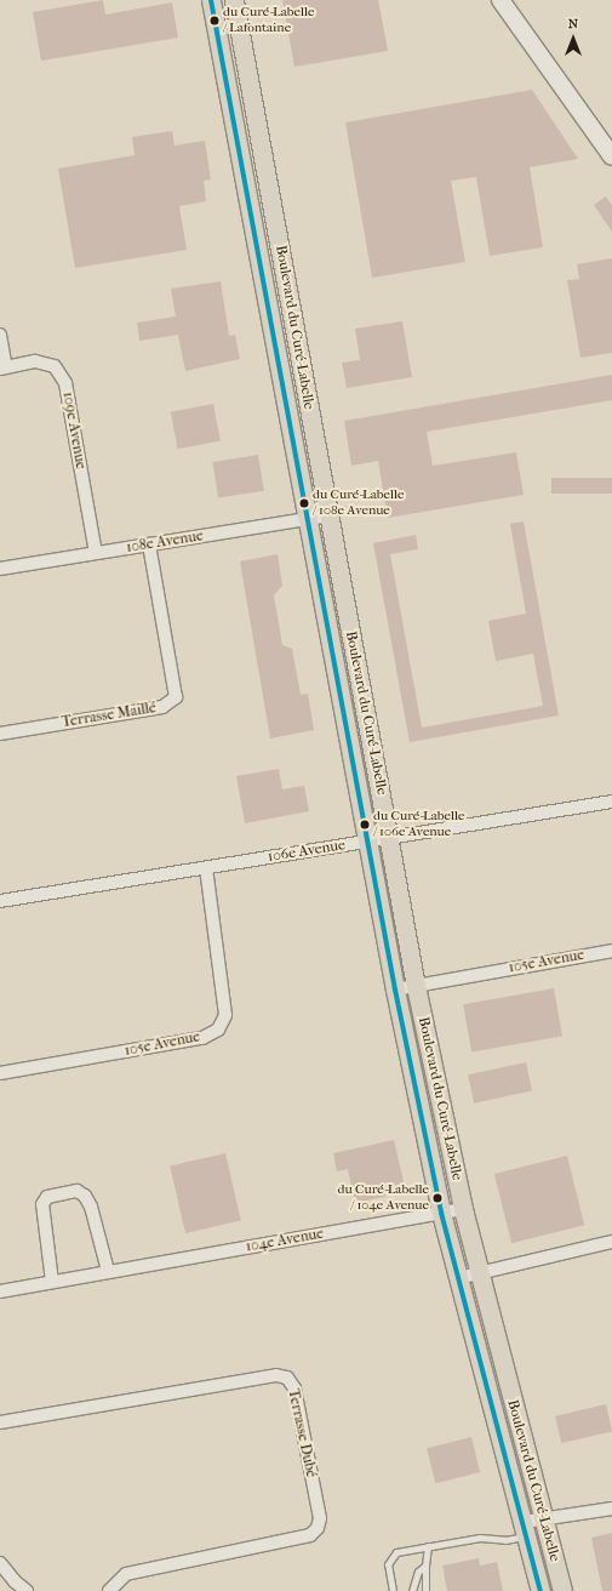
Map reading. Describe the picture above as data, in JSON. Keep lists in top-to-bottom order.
{
  "streets": {
    "main road": ["Boulevard du Curé-Labelle"],
    "street": [
      "109e Avenue",
      "108e Avenue",
      "Terrasse Maillé",
      "106e Avenue",
      "105e Avenue",
      "104e Avenue",
      "Terrasse Dubé"
    ]
  },
  "crossings": [
    ["Boulevard du Curé-Labelle", "108e Avenue"],
    ["Boulevard du Curé-Labelle", "106e Avenue"],
    ["Boulevard du Curé-Labelle", "105e Avenue"],
    ["Boulevard du Curé-Labelle", "104e Avenue"],
    ["109e Avenue", "108e Avenue"],
    ["108e Avenue", "Terrasse Maillé"],
    ["106e Avenue", "105e Avenue"]
  ],
  "places": [
    "du Curé-Labelle / Lafontaine",
    "du Curé-Labelle / 108e Avenue",
    "du Curé-Labelle / 106e Avenue",
    "du Curé-Labelle / 104e Avenue"
  ],
  "north": "top"
}
